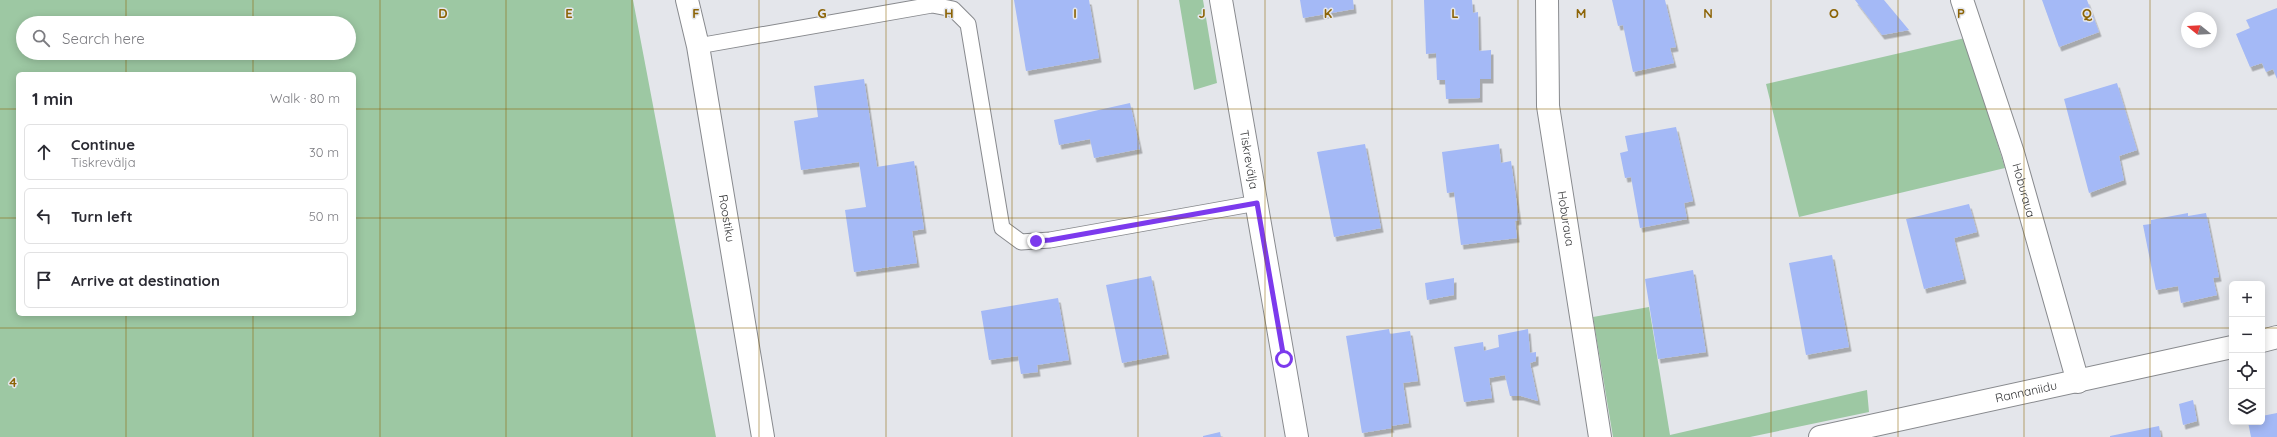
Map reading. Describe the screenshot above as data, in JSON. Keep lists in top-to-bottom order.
{
  "streets": {
    "street": [
      "Tiskrevälja",
      "Hoburaua",
      "Roostiku",
      "Rannaniidu"
    ]
  },
  "crossings": [
    ["Hoburaua", "Rannaniidu"]
  ],
  "north": "left",
  "page": {
    "search": "Search here",
    "heading": ["1 min", "Walk · 80 m"],
    "list": [
      ["Continue", "Tiskrevälja", "30 m"],
      ["Turn left", "50 m"],
      "Arrive at destination"
    ],
    "map_buttons": ["+", "−"]
  },
  "grid": {
    "columns": [
      "D",
      "E",
      "F",
      "G",
      "H",
      "I",
      "J",
      "K",
      "L",
      "M",
      "N",
      "O",
      "P",
      "Q"
    ],
    "rows": ["4"]
  }
}
